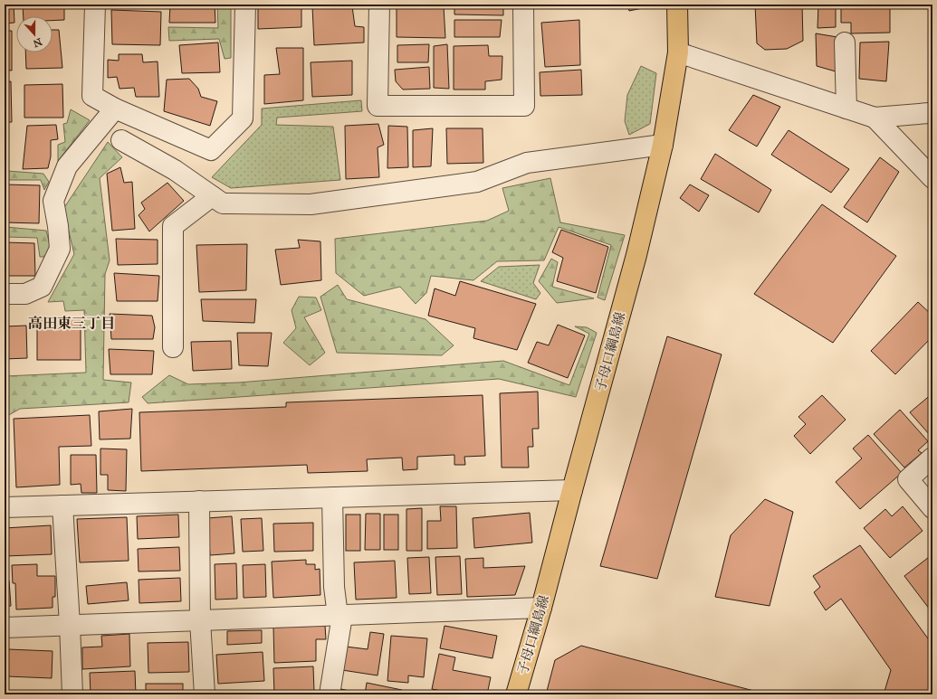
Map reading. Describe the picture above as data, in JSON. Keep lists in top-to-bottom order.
{
  "streets": {
    "main road": ["子母口綱島線"]
  },
  "districts": ["高田東三丁目"],
  "north": "bottom"
}
